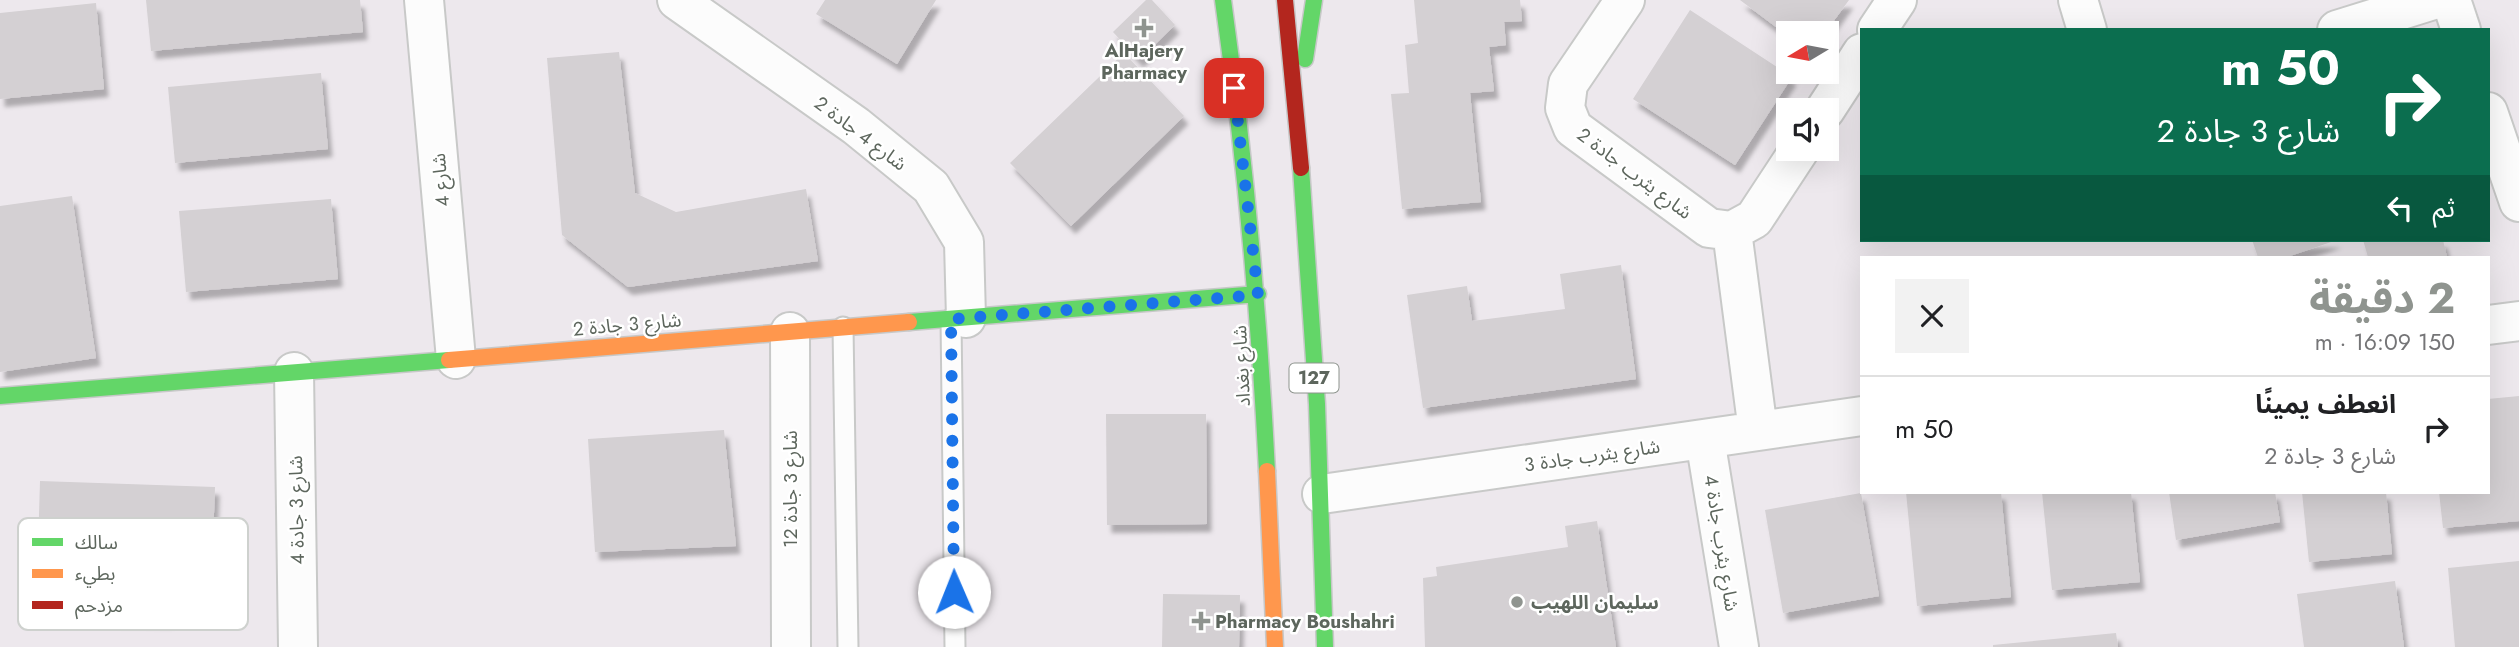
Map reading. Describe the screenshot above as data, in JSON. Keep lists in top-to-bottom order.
{
  "streets": {
    "main road": ["شارع 3 جادة 2", "شارع بغداد", "127"],
    "street": [
      "شارع 4 جادة 2",
      "شارع يثرب جادة 2",
      "شارع 4",
      "شارع يثرب جادة 3",
      "شارع 3 جادة 12",
      "شارع 3 جادة 4",
      "شارع يثرب جادة 4"
    ]
  },
  "crossings": [
    ["شارع 4 جادة 2", "شارع 3 جادة 2"],
    ["شارع 4", "شارع 3 جادة 2"],
    ["شارع 3 جادة 2", "شارع بغداد"],
    ["شارع 3 جادة 2", "شارع 3 جادة 12"],
    ["شارع 3 جادة 2", "شارع 3 جادة 4"],
    ["127", "شارع يثرب جادة 3"],
    ["شارع يثرب جادة 3", "شارع يثرب جادة 4"]
  ],
  "places": {
    "health": ["AlHajery Pharmacy", "Pharmacy Boushahri"],
    "other": ["سليمان اللهيب"]
  },
  "legend": ["سالك", "بطيء", "مزدحم"],
  "north": "left",
  "page": {
    "turn": ["50 m", "شارع 3 جادة 2"],
    "then": "ثم",
    "heading": ["2 دقيقة", "150 m · 16:09"],
    "list": [
      {
        "name": "انعطف يمينًا",
        "note": "شارع 3 جادة 2",
        "value": "50 m"
      }
    ]
  }
}
